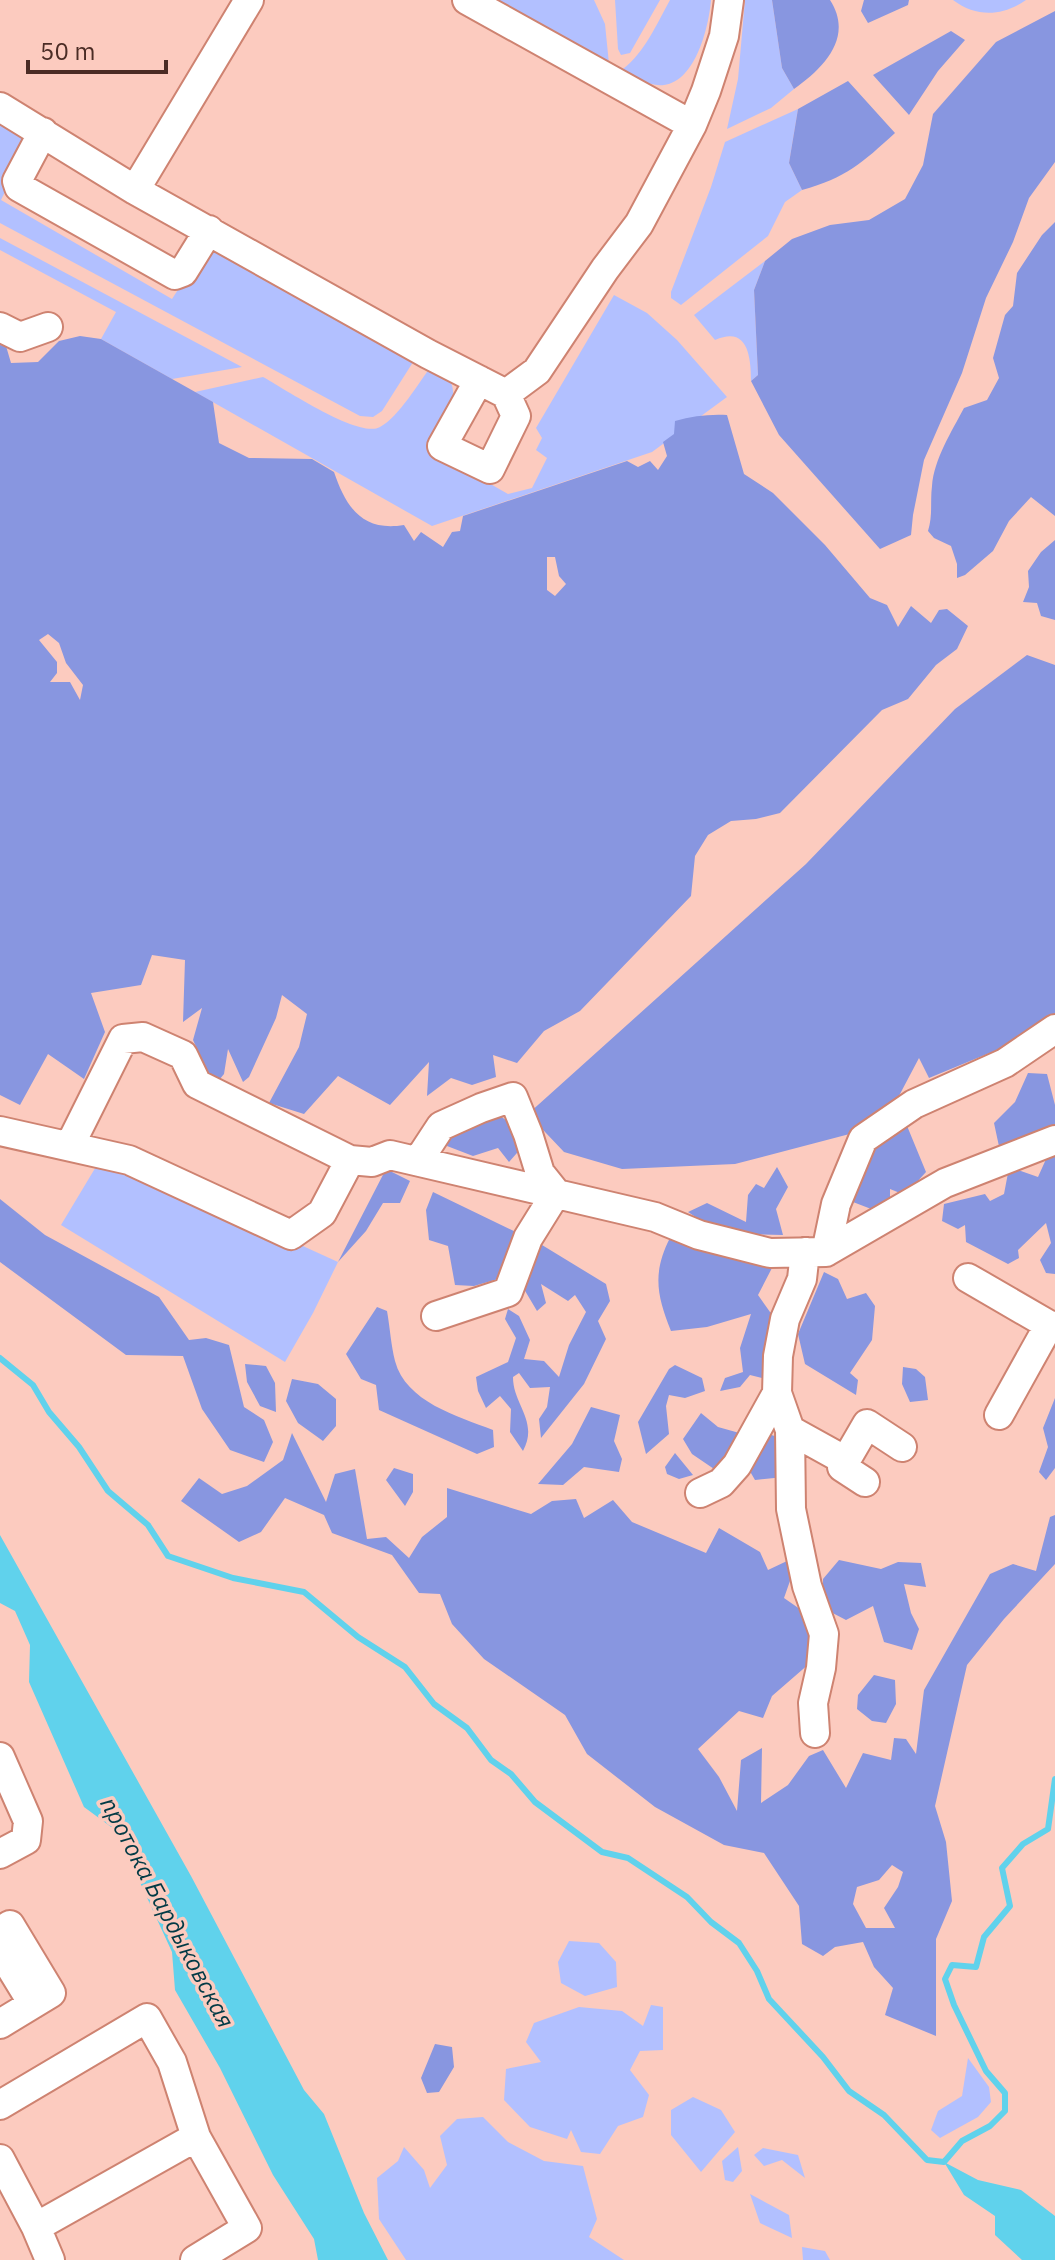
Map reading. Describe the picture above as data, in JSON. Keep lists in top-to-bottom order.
{
  "water": ["протока Бардыковская"],
  "scale_bar": "50 m"
}
